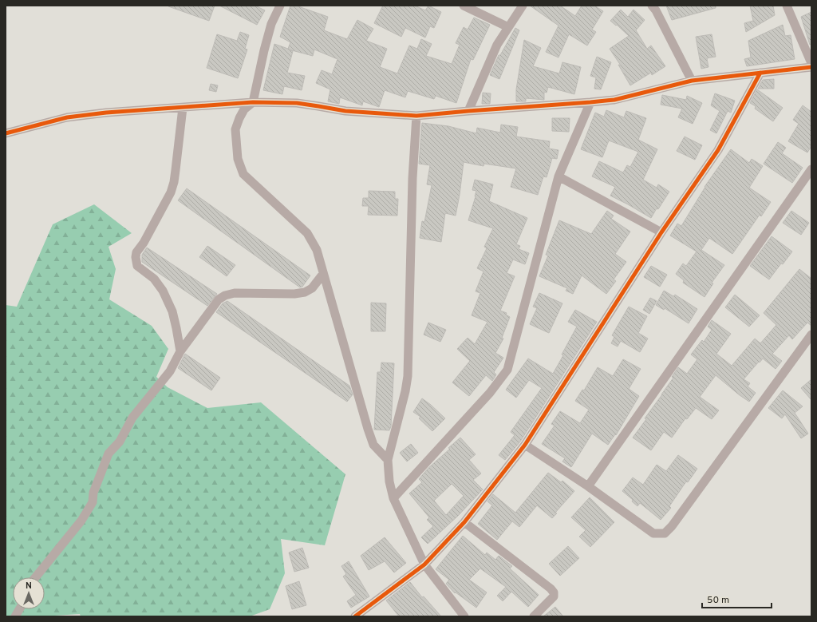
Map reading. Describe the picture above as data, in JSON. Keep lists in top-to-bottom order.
{
  "scale_bar": "50 m",
  "north": "top"
}
